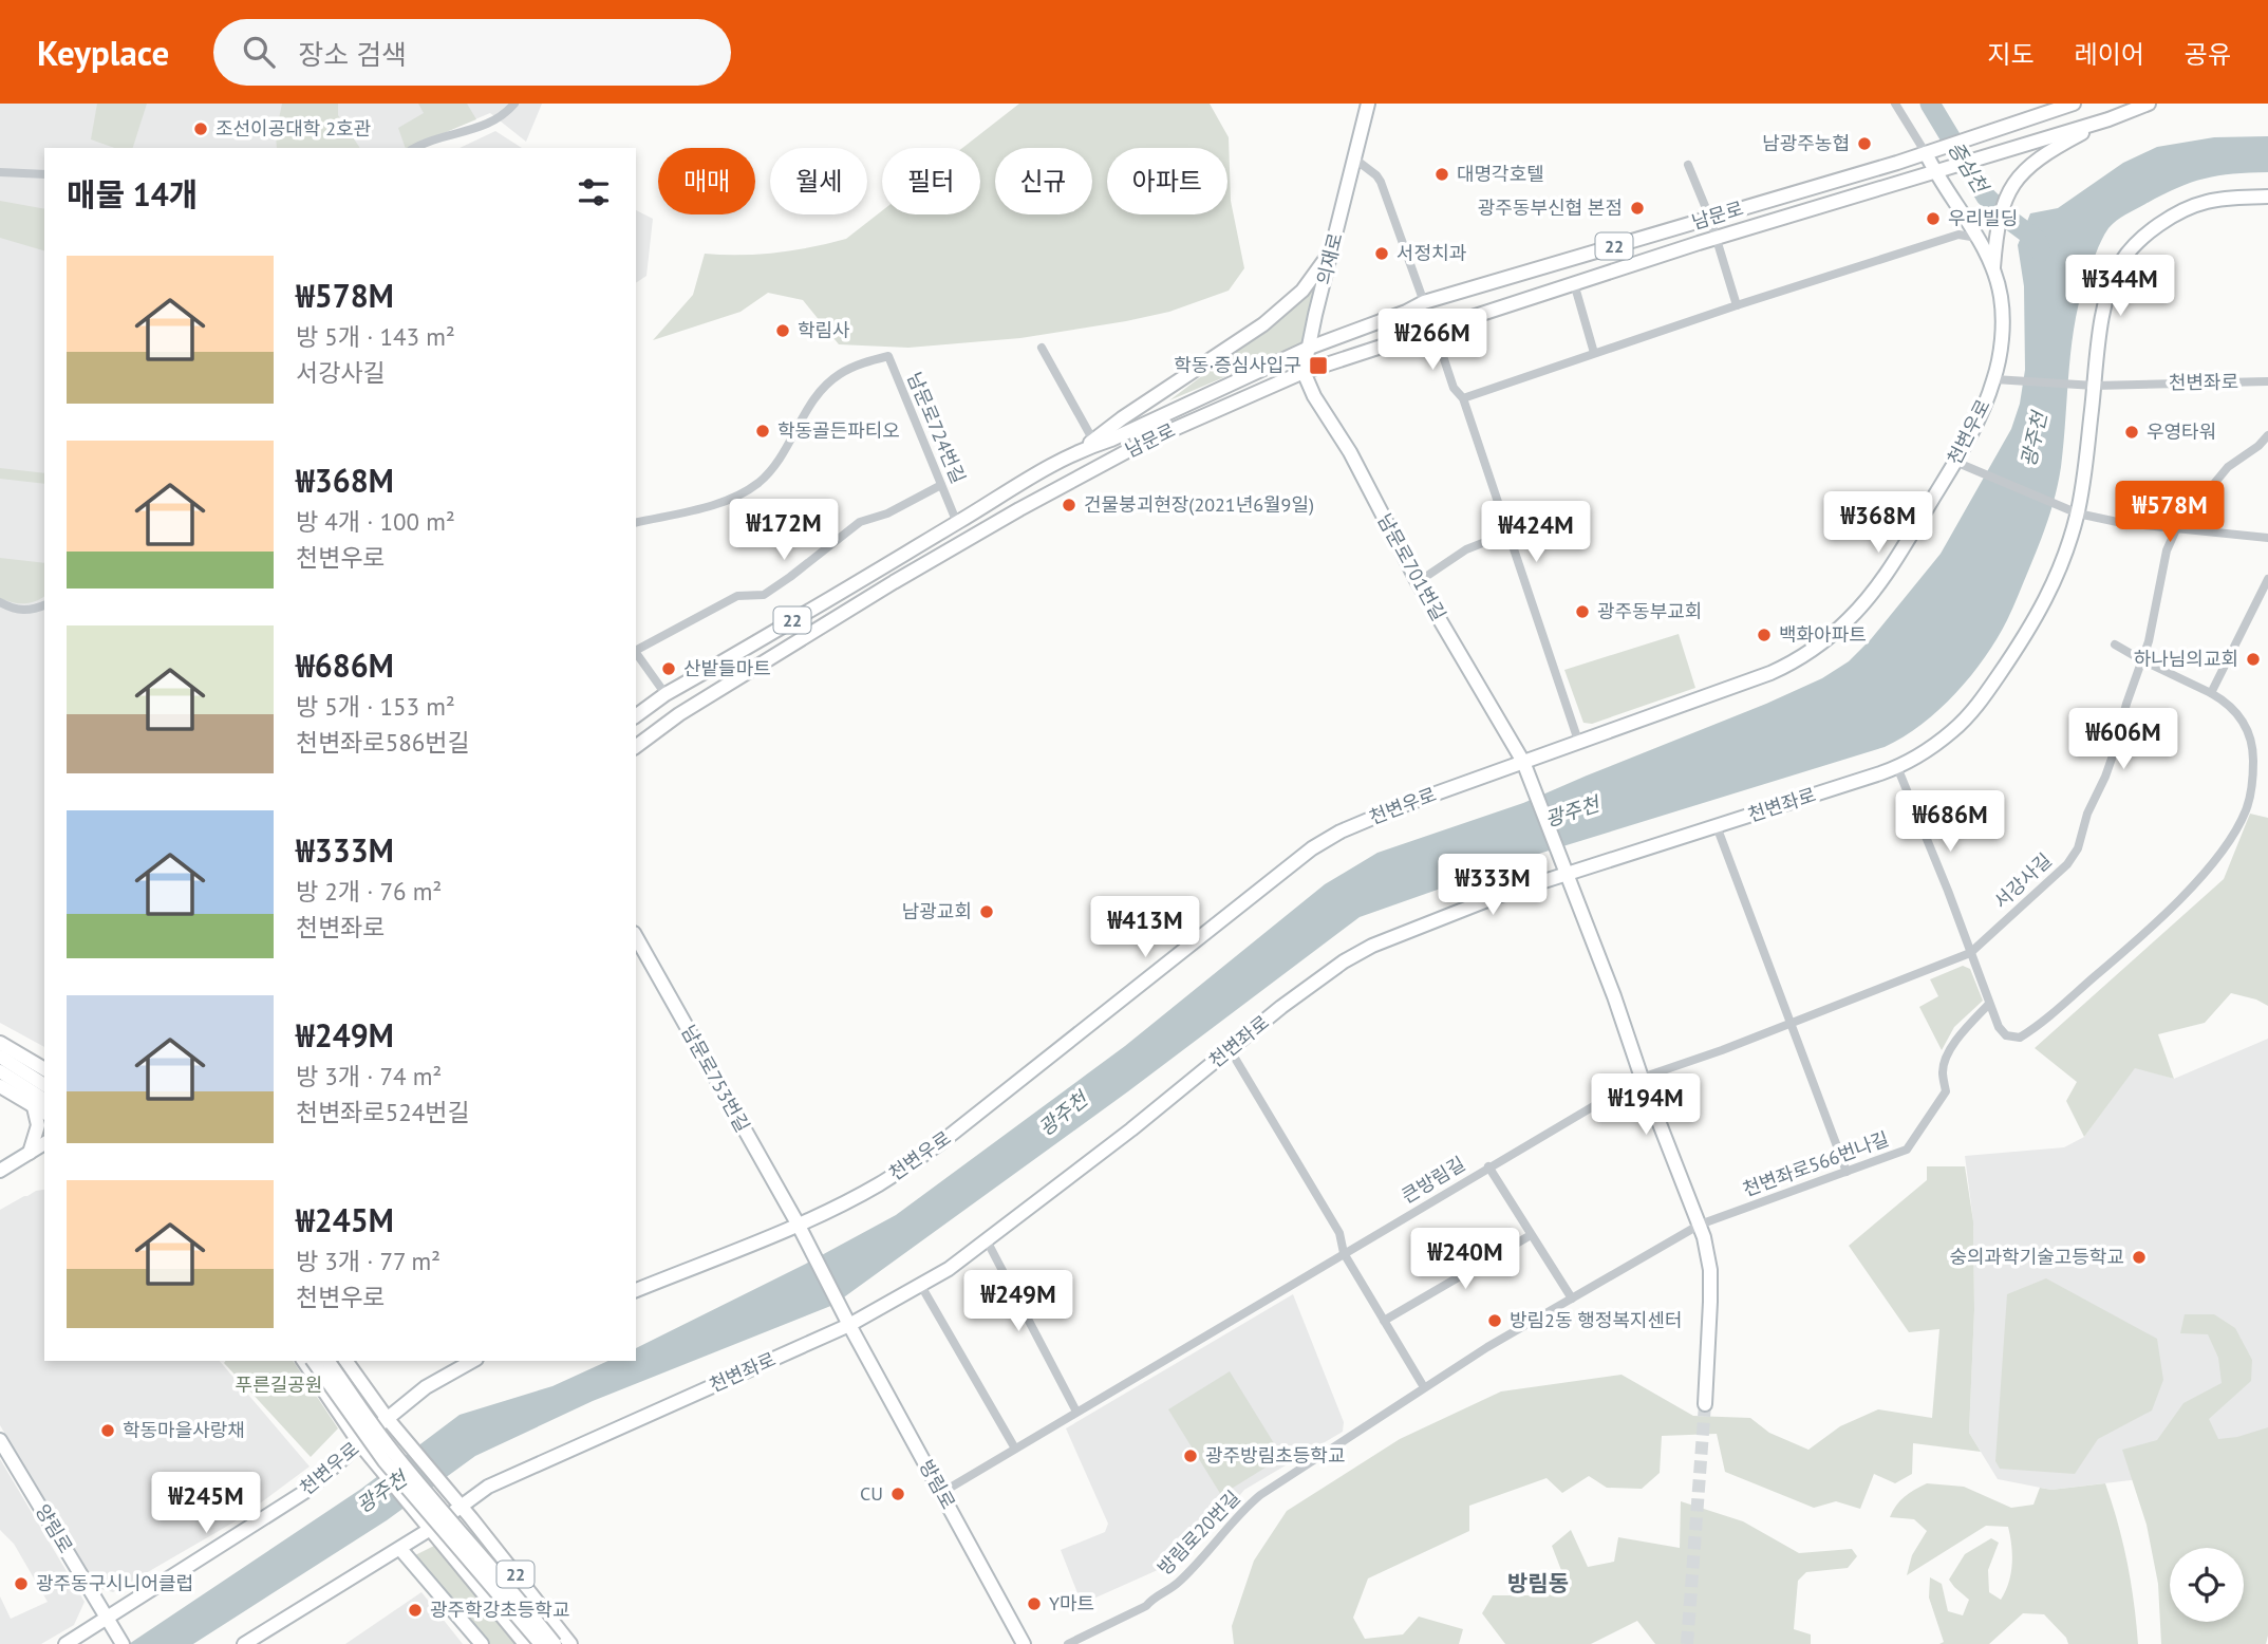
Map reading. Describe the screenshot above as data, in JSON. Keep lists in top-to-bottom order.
{
  "streets": {
    "main road": [
      "남문로",
      "22",
      "의재로",
      "천변좌로",
      "천변우로",
      "남문로701번길",
      "남문로753번길",
      "방림로",
      "양림로"
    ],
    "street": [
      "남문로724번길",
      "서강사길",
      "천변좌로566번나길",
      "큰방림길",
      "방림로20번길"
    ]
  },
  "crossings": [
    ["남문로", "22"],
    ["남문로", "의재로"],
    ["남문로", "남문로724번길"],
    ["남문로", "천변우로"],
    ["남문로", "남문로701번길"],
    ["22", "천변좌로"],
    ["22", "천변우로"],
    ["의재로", "남문로701번길"],
    ["천변좌로", "남문로701번길"],
    ["천변좌로", "남문로753번길"],
    ["천변좌로", "방림로"],
    ["천변우로", "남문로701번길"],
    ["천변우로", "남문로753번길"],
    ["천변우로", "양림로"],
    ["남문로701번길", "천변좌로566번나길"],
    ["남문로701번길", "큰방림길"],
    ["서강사길", "큰방림길"],
    ["남문로753번길", "방림로"],
    ["천변좌로566번나길", "방림로20번길"],
    ["큰방림길", "방림로"]
  ],
  "districts": ["방림동"],
  "water": ["증심천", "광주천"],
  "parks": ["푸른길공원"],
  "places": {
    "other": [
      "조선이공대학 2호관",
      "남광주농협",
      "대명각호텔",
      "광주동부신협 본점",
      "우리빌딩",
      "서정치과",
      "학림사",
      "학동골든파티오",
      "우영타워",
      "건물붕괴현장(2021년6월9일)",
      "광주동부교회",
      "백화아파트",
      "하나님의교회",
      "산밭들마트",
      "남광교회",
      "숭의과학기술고등학교",
      "방림2동 행정복지센터",
      "학동마을사랑채",
      "광주방림초등학교",
      "CU",
      "광주동구시니어클럽",
      "Y마트",
      "광주학강초등학교"
    ],
    "transit": ["학동·증심사입구"]
  },
  "page": {
    "header": "Keyplace",
    "search": "장소 검색",
    "nav": ["지도", "레이어", "공유"],
    "chip": [
      "매매",
      "월세",
      "필터",
      "신규",
      "아파트"
    ],
    "heading": "매물 14개",
    "list": [
      {
        "name": "₩578M",
        "note": "방 5개 · 143 m² · 서강사길"
      },
      {
        "name": "₩368M",
        "note": "방 4개 · 100 m² · 천변우로"
      },
      {
        "name": "₩686M",
        "note": "방 5개 · 153 m² · 천변좌로586번길"
      },
      {
        "name": "₩333M",
        "note": "방 2개 · 76 m² · 천변좌로"
      },
      {
        "name": "₩249M",
        "note": "방 3개 · 74 m² · 천변좌로524번길"
      },
      {
        "name": "₩245M",
        "note": "방 3개 · 77 m² · 천변우로"
      }
    ],
    "price": [
      "₩344M",
      "₩266M",
      "₩578M",
      "₩368M",
      "₩172M",
      "₩424M",
      "₩606M",
      "₩686M",
      "₩333M",
      "₩413M",
      "₩194M",
      "₩240M",
      "₩249M",
      "₩245M"
    ]
  }
}
